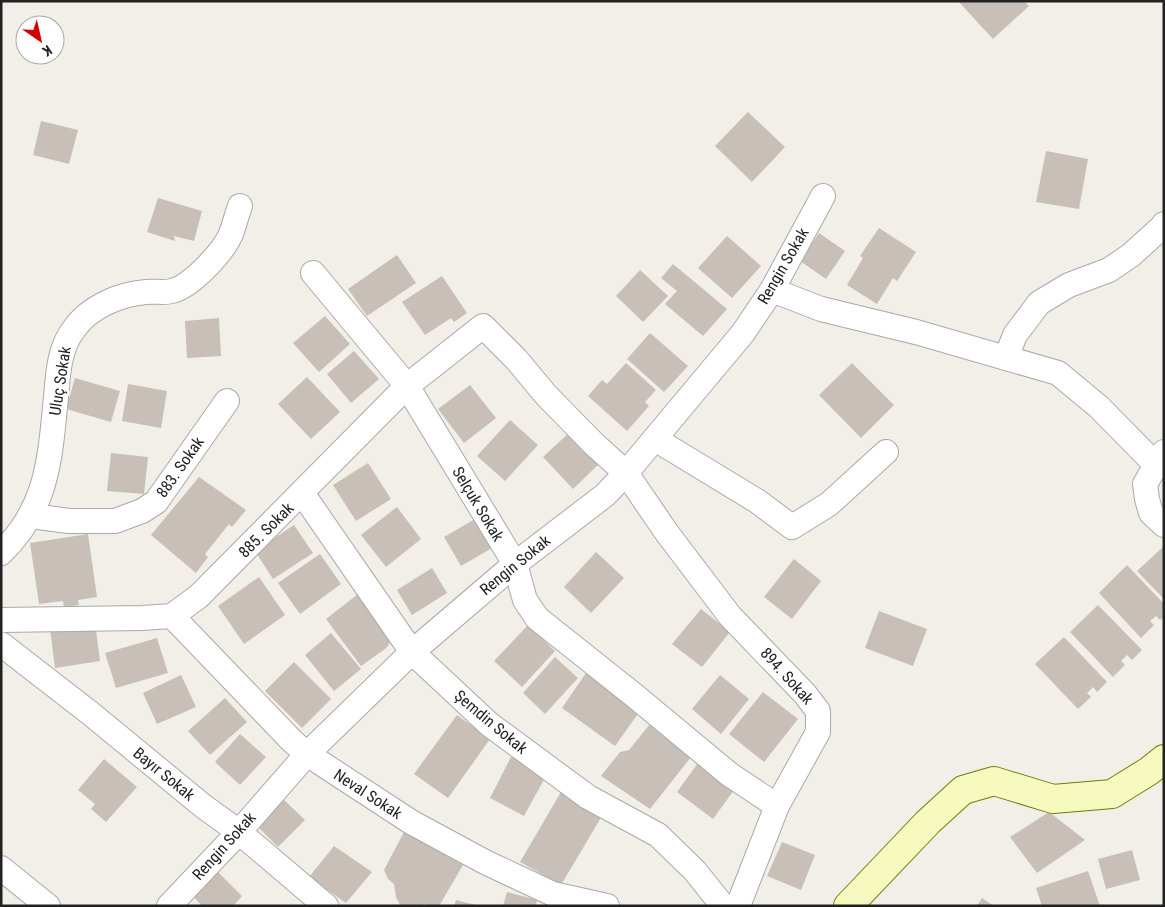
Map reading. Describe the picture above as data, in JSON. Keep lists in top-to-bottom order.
{
  "streets": {
    "street": [
      "Rengin Sokak",
      "Uluç Sokak",
      "883. Sokak",
      "Selçuk Sokak",
      "885. Sokak",
      "894. Sokak",
      "Şemdin Sokak",
      "Bayır Sokak",
      "Neval Sokak"
    ]
  },
  "crossings": [
    ["Rengin Sokak", "Selçuk Sokak"],
    ["Rengin Sokak", "894. Sokak"],
    ["Rengin Sokak", "Şemdin Sokak"],
    ["Rengin Sokak", "Bayır Sokak"],
    ["Rengin Sokak", "Neval Sokak"],
    ["Uluç Sokak", "883. Sokak"],
    ["Selçuk Sokak", "885. Sokak"],
    ["Selçuk Sokak", "894. Sokak"],
    ["885. Sokak", "894. Sokak"],
    ["885. Sokak", "Şemdin Sokak"],
    ["885. Sokak", "Neval Sokak"]
  ],
  "north": "bottom right"
}
